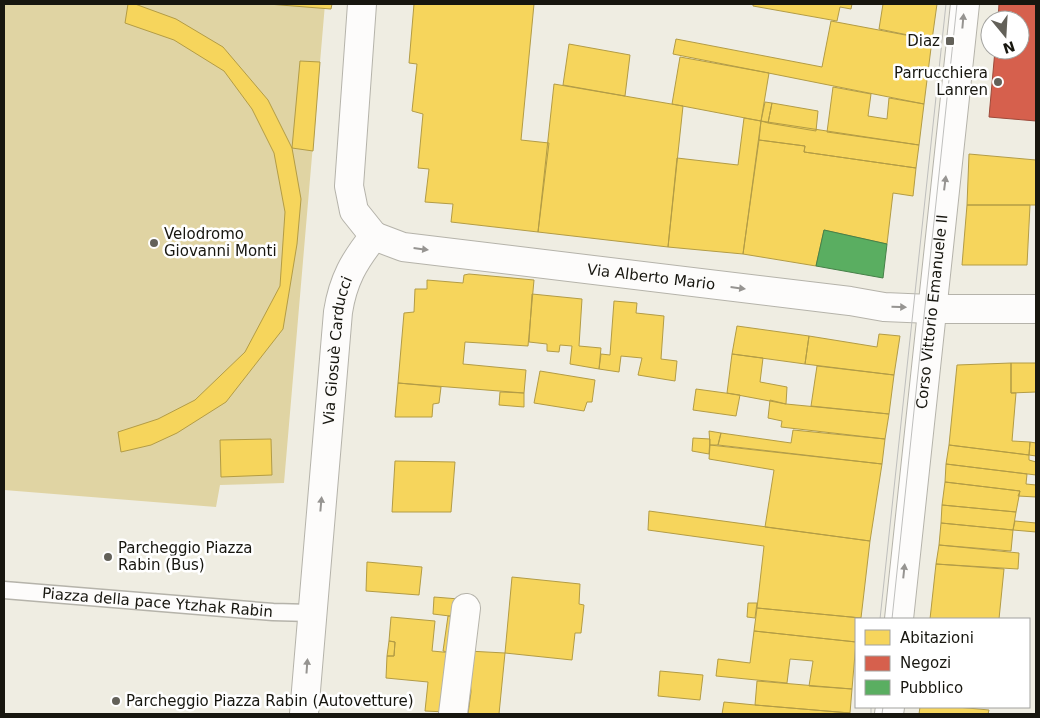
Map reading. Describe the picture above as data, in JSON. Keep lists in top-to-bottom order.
{
  "streets": {
    "street": ["Via Alberto Mario", "Corso Vittorio Emanuele II", "Via Giosuè Carducci"],
    "lane": ["Piazza della pace Ytzhak Rabin"]
  },
  "crossings": [
    ["Via Alberto Mario", "Corso Vittorio Emanuele II"],
    ["Via Alberto Mario", "Via Giosuè Carducci"],
    ["Via Giosuè Carducci", "Piazza della pace Ytzhak Rabin"]
  ],
  "one_way": ["Via Alberto Mario", "Corso Vittorio Emanuele II", "Via Giosuè Carducci"],
  "places": {
    "transit": ["Diaz"],
    "other": [
      "Parrucchiera Lanren",
      "Velodromo Giovanni Monti",
      "Parcheggio Piazza Rabin (Bus)",
      "Parcheggio Piazza Rabin (Autovetture)"
    ]
  },
  "legend": ["Abitazioni", "Negozi", "Pubblico"],
  "north": "bottom"
}
